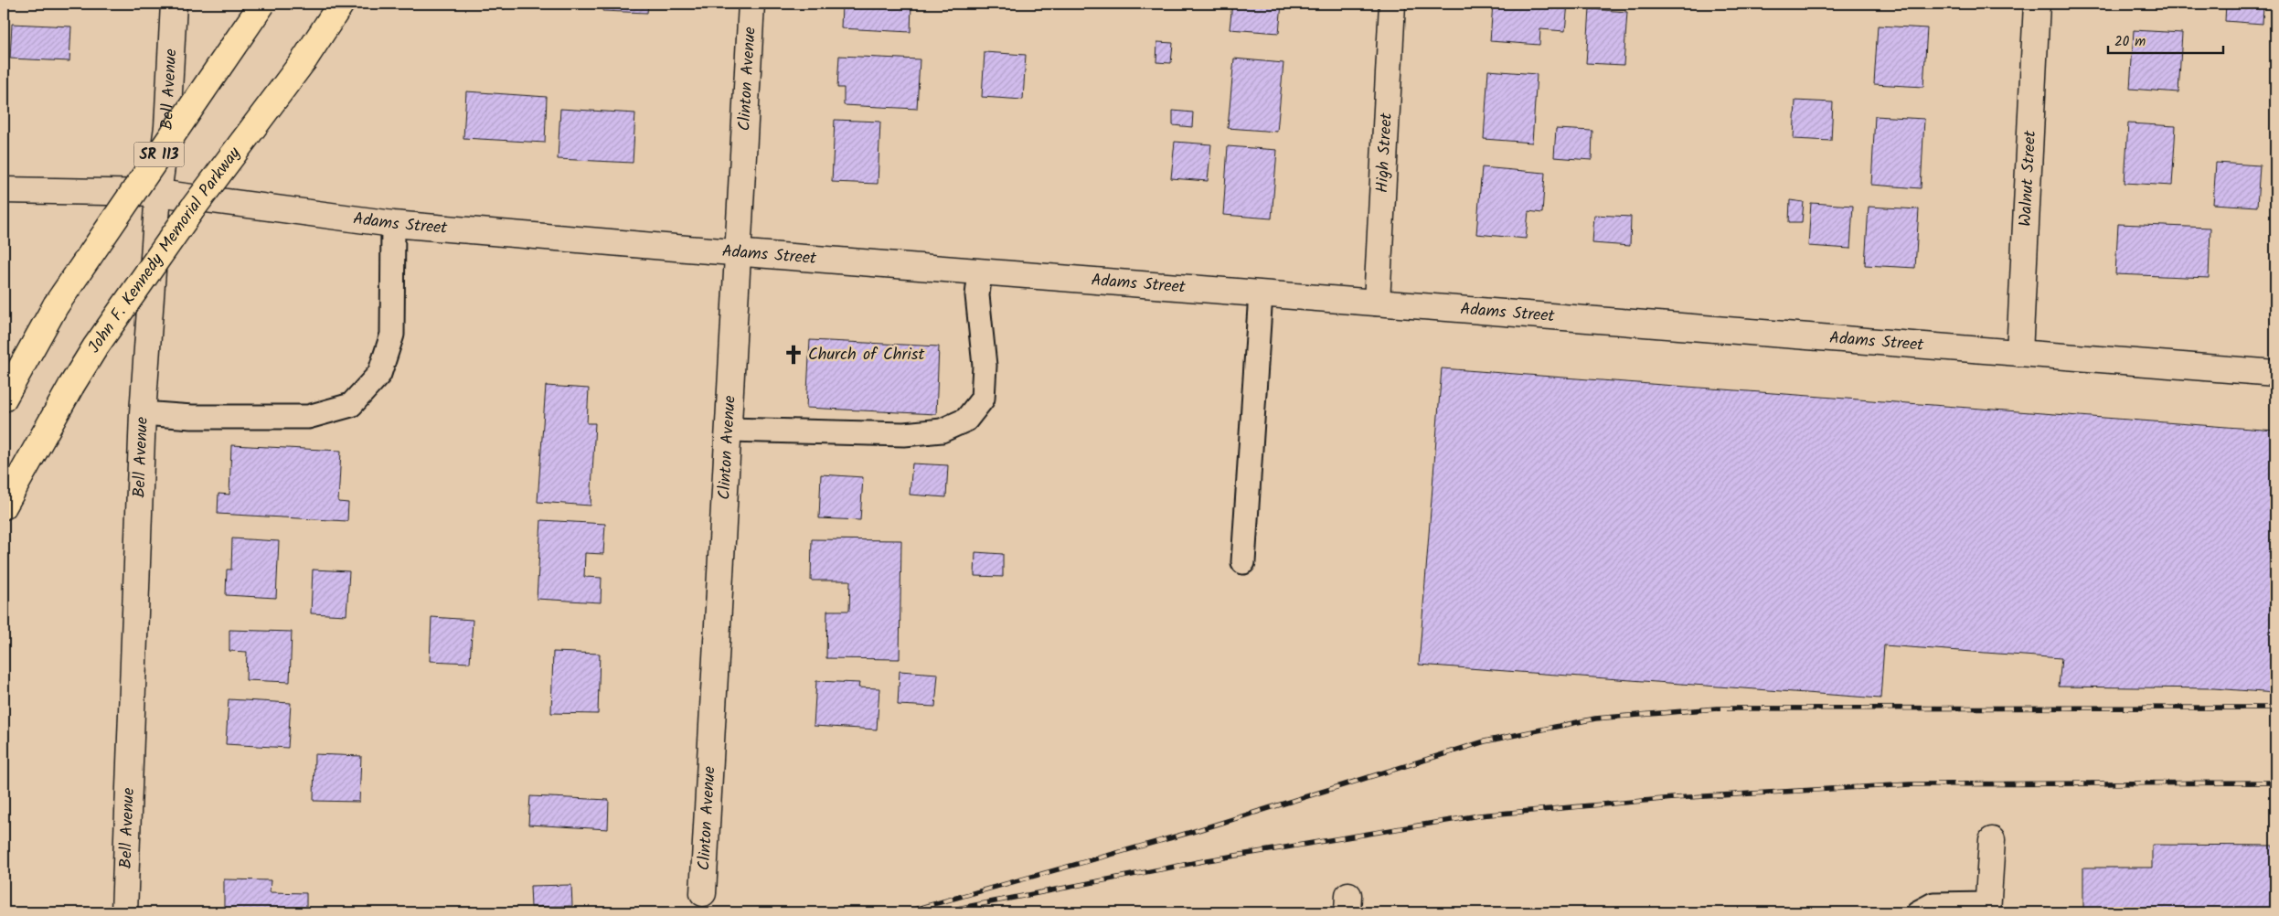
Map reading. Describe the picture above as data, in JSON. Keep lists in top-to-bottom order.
{
  "streets": {
    "main road": ["SR 113", "John F. Kennedy Memorial Parkway"],
    "street": [
      "Clinton Avenue",
      "Bell Avenue",
      "High Street",
      "Walnut Street",
      "Adams Street"
    ]
  },
  "crossings": [
    ["Clinton Avenue", "Adams Street"],
    ["Bell Avenue", "Adams Street"],
    ["High Street", "Adams Street"],
    ["Walnut Street", "Adams Street"]
  ],
  "places": {
    "church": ["Church of Christ"]
  },
  "scale_bar": "20 m"
}
